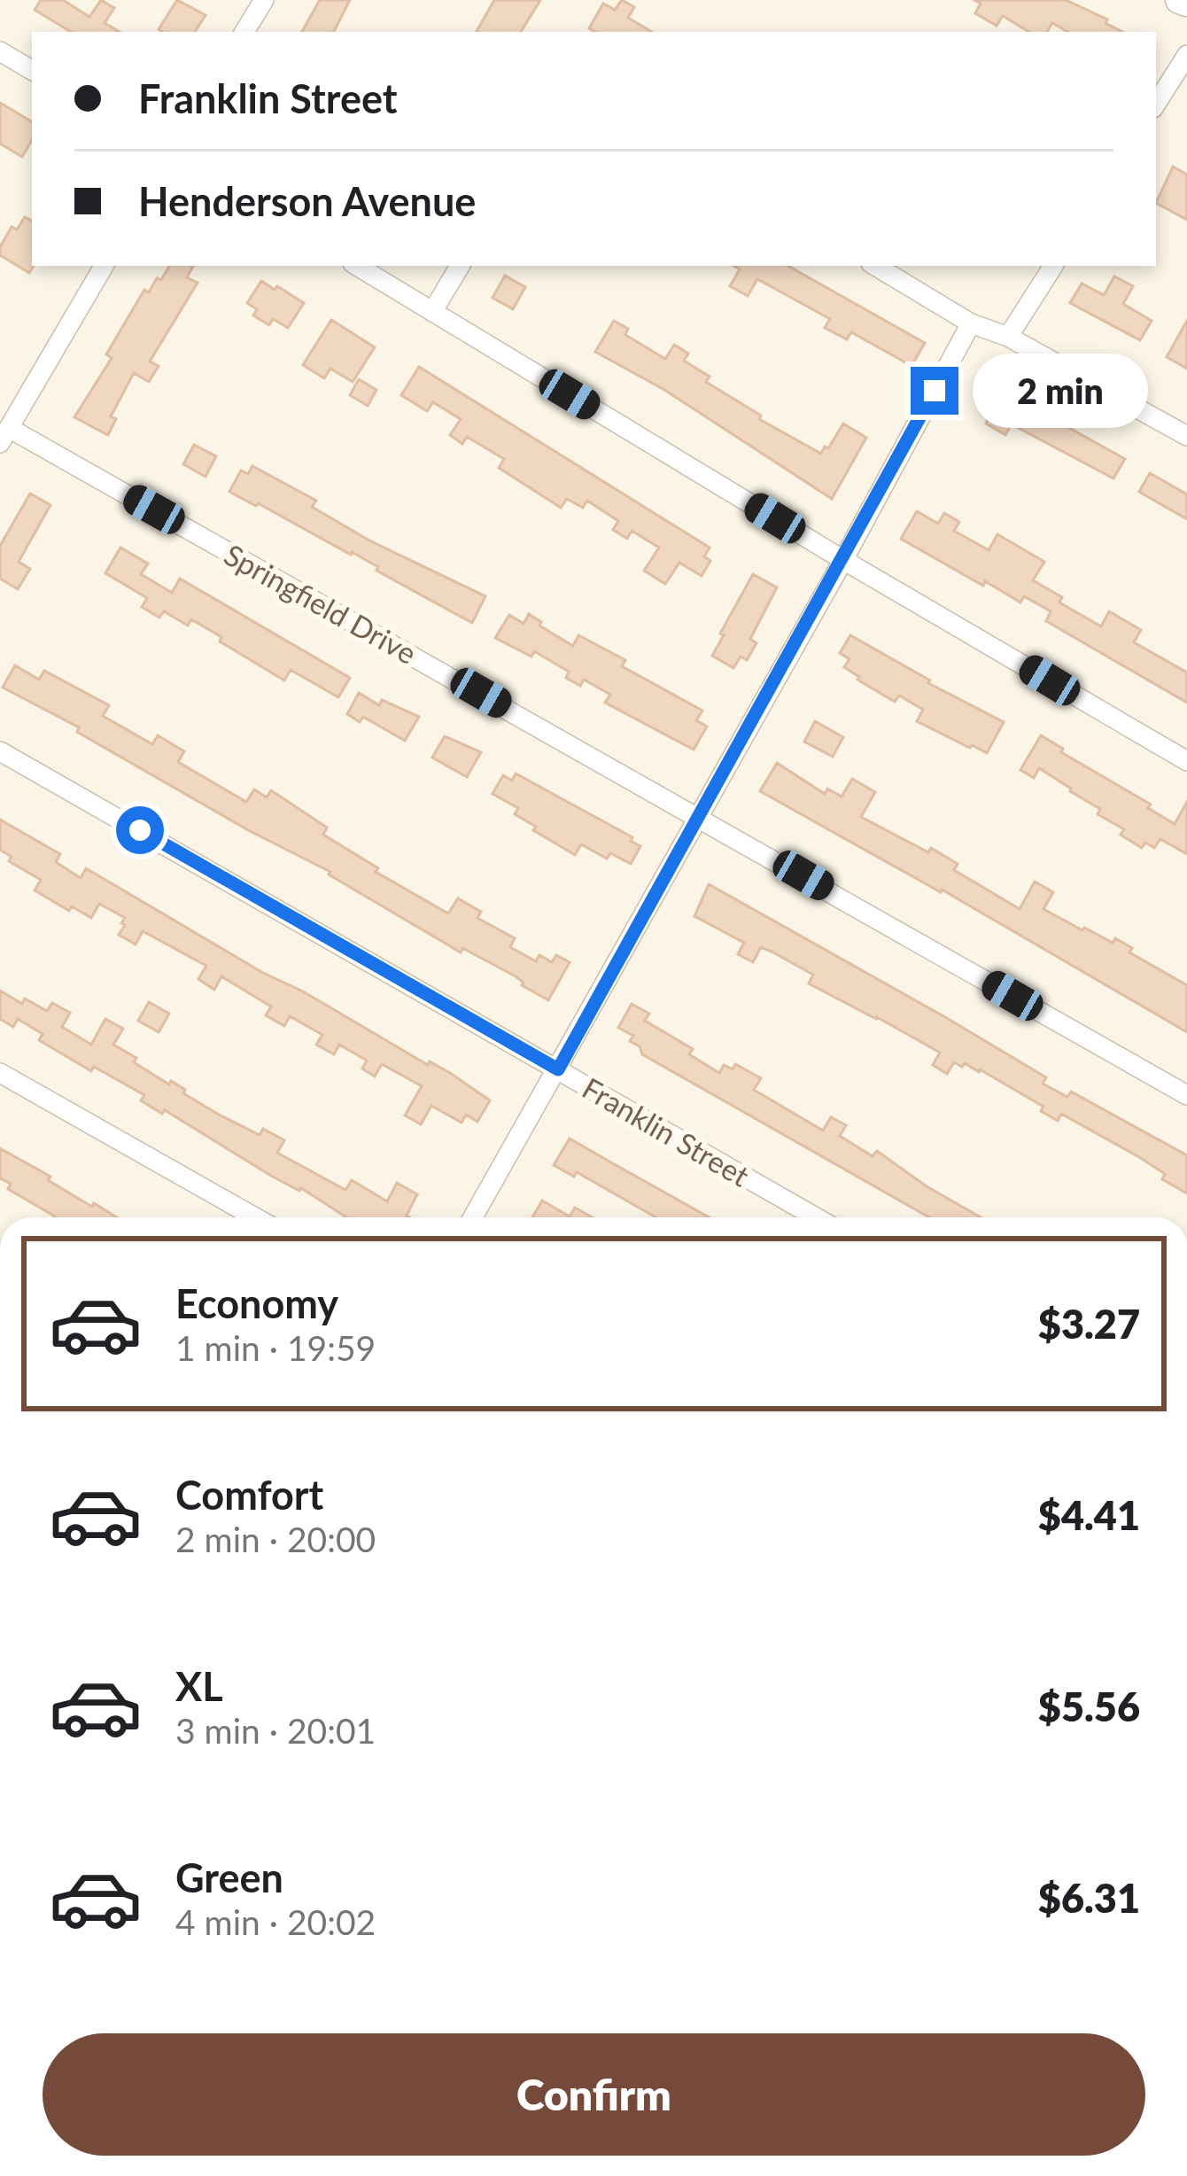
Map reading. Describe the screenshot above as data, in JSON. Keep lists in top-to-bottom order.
{
  "streets": {
    "street": ["Springfield Drive", "Franklin Street"]
  },
  "page": {
    "banner": ["Franklin Street", "Henderson Avenue"],
    "bubble": "2 min",
    "list": [
      {
        "name": "Economy",
        "note": "1 min · 19:59",
        "value": "$3.27"
      },
      {
        "name": "Comfort",
        "note": "2 min · 20:00",
        "value": "$4.41"
      },
      {
        "name": "XL",
        "note": "3 min · 20:01",
        "value": "$5.56"
      },
      {
        "name": "Green",
        "note": "4 min · 20:02",
        "value": "$6.31"
      }
    ],
    "buttons": "Confirm"
  }
}
